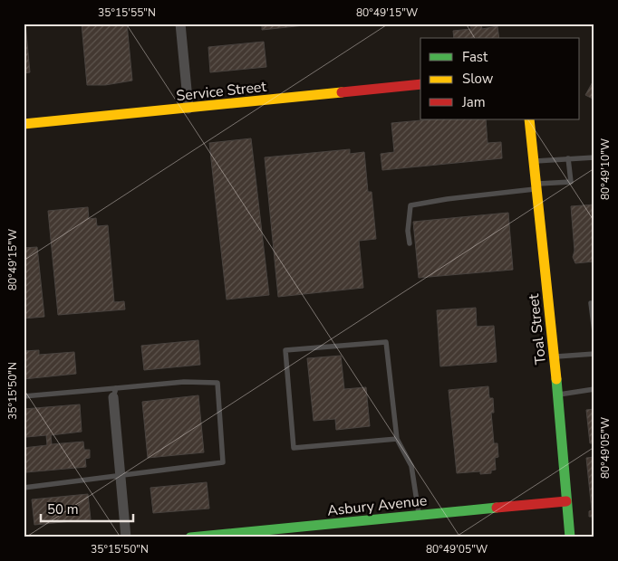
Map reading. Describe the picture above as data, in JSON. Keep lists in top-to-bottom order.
{
  "streets": {
    "street": ["Service Street", "Toal Street", "Asbury Avenue"]
  },
  "crossings": [
    ["Toal Street", "Asbury Avenue"]
  ],
  "legend": ["Fast", "Slow", "Jam"],
  "scale_bar": "50 m",
  "coordinates": [
    "35°15'55\"N",
    "80°49'15\"W",
    "80°49'10\"W",
    "35°15'50\"N",
    "80°49'05\"W"
  ]
}
